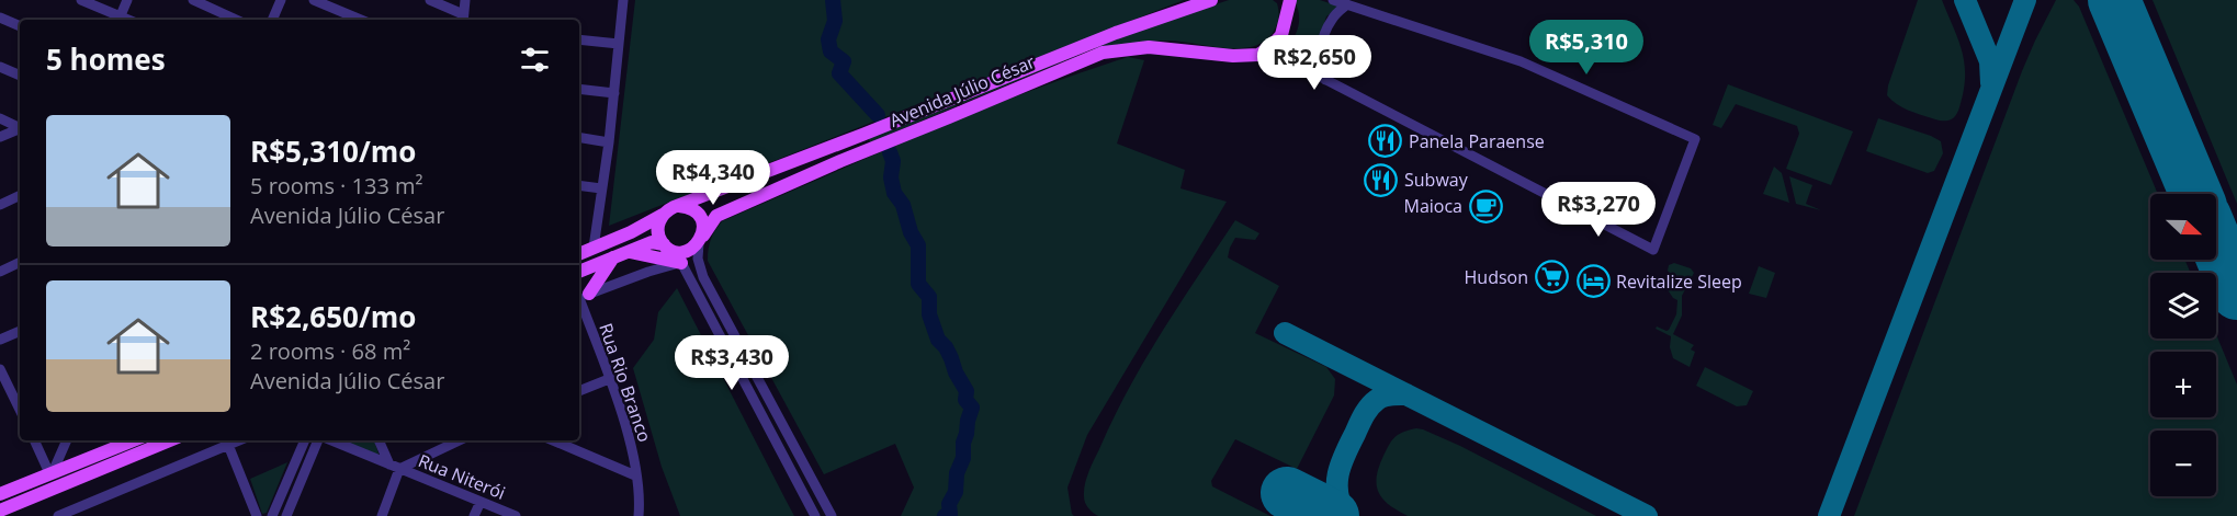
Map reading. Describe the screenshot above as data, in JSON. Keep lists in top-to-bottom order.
{
  "streets": {
    "main road": ["Avenida Júlio César"],
    "street": ["Rua Rio Branco", "Rua Niterói"]
  },
  "places": {
    "restaurant": ["Panela Paraense", "Subway"],
    "cafe": ["Maioca"],
    "supermarket": ["Hudson"],
    "hotel": ["Revitalize Sleep"]
  },
  "north": "right",
  "page": {
    "price": [
      "R$5,310",
      "R$2,650",
      "R$4,340",
      "R$3,270",
      "R$3,430"
    ],
    "heading": "5 homes",
    "list": [
      {
        "name": "R$5,310/mo",
        "note": "5 rooms · 133 m² · Avenida Júlio César"
      },
      {
        "name": "R$2,650/mo",
        "note": "2 rooms · 68 m² · Avenida Júlio César"
      }
    ],
    "map_buttons": ["+", "−"]
  }
}
